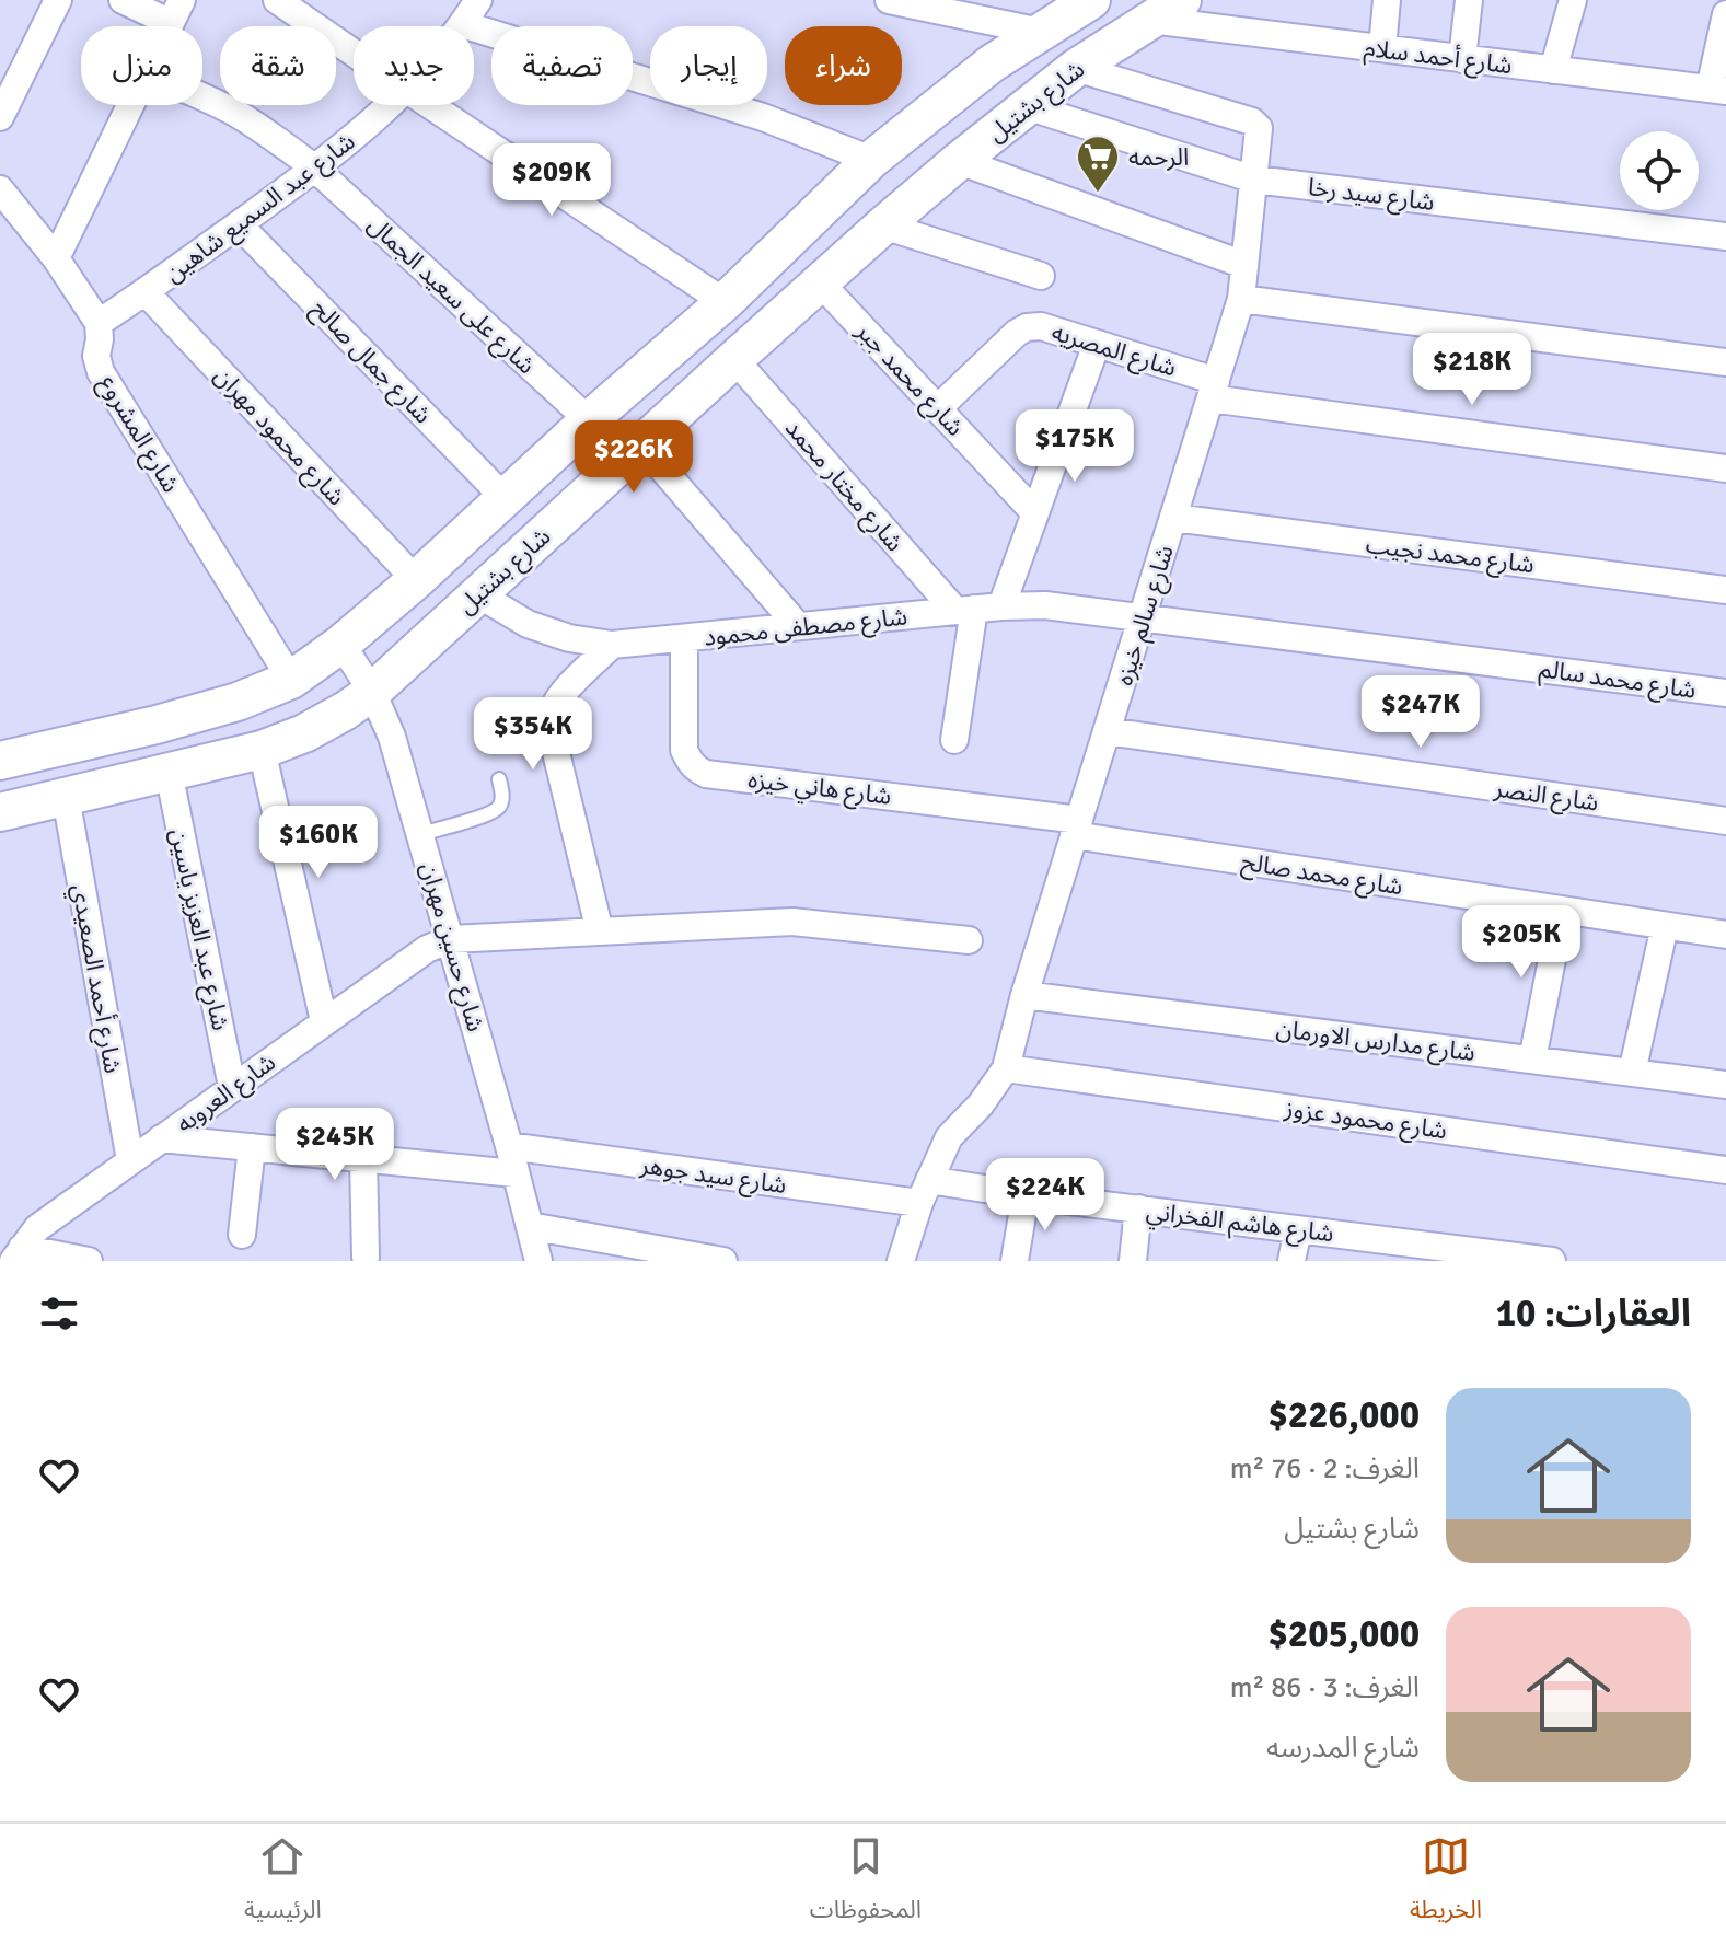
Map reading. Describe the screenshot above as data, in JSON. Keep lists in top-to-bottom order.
{
  "streets": {
    "street": [
      "شارع أحمد سلام",
      "شارع بشتيل",
      "شارع سيد رخا",
      "شارع عبد السميع شاهين",
      "شارع على سعيد الجمال",
      "شارع المصريه",
      "شارع جمال صالح",
      "شارع محمد جبر",
      "شارع المشروع",
      "شارع محمود مهران",
      "شارع مختار محمد",
      "شارع محمد نجيب",
      "شارع سالم خيزه",
      "شارع مصطفى محمود",
      "شارع محمد سالم",
      "شارع هاني خيزه",
      "شارع النصر",
      "شارع محمد صالح",
      "شارع عبد العزيز ياسين",
      "شارع حسين مهران",
      "شارع أحمد الصعيدي",
      "شارع مدارس الاورمان",
      "شارع العروبه",
      "شارع محمود عزوز",
      "شارع سيد جوهر",
      "شارع هاشم الفخراني"
    ]
  },
  "crossings": [
    ["شارع أحمد سلام", "شارع بشتيل"],
    ["شارع بشتيل", "شارع سيد رخا"],
    ["شارع بشتيل", "شارع على سعيد الجمال"],
    ["شارع بشتيل", "شارع جمال صالح"],
    ["شارع بشتيل", "شارع محمد جبر"],
    ["شارع بشتيل", "شارع المشروع"],
    ["شارع بشتيل", "شارع محمود مهران"],
    ["شارع بشتيل", "شارع مختار محمد"],
    ["شارع بشتيل", "شارع سالم خيزه"],
    ["شارع بشتيل", "شارع مصطفى محمود"],
    ["شارع بشتيل", "شارع عبد العزيز ياسين"],
    ["شارع بشتيل", "شارع حسين مهران"],
    ["شارع بشتيل", "شارع أحمد الصعيدي"],
    ["شارع سيد رخا", "شارع سالم خيزه"],
    ["شارع عبد السميع شاهين", "شارع على سعيد الجمال"],
    ["شارع عبد السميع شاهين", "شارع جمال صالح"],
    ["شارع عبد السميع شاهين", "شارع المشروع"],
    ["شارع عبد السميع شاهين", "شارع محمود مهران"],
    ["شارع المصريه", "شارع محمد جبر"],
    ["شارع المصريه", "شارع سالم خيزه"],
    ["شارع مختار محمد", "شارع مصطفى محمود"],
    ["شارع محمد نجيب", "شارع سالم خيزه"],
    ["شارع سالم خيزه", "شارع مصطفى محمود"],
    ["شارع سالم خيزه", "شارع محمد سالم"],
    ["شارع سالم خيزه", "شارع هاني خيزه"],
    ["شارع سالم خيزه", "شارع النصر"],
    ["شارع سالم خيزه", "شارع محمد صالح"],
    ["شارع سالم خيزه", "شارع مدارس الاورمان"],
    ["شارع سالم خيزه", "شارع محمود عزوز"],
    ["شارع سالم خيزه", "شارع سيد جوهر"],
    ["شارع سالم خيزه", "شارع هاشم الفخراني"],
    ["شارع مصطفى محمود", "شارع محمد سالم"],
    ["شارع مصطفى محمود", "شارع هاني خيزه"],
    ["شارع هاني خيزه", "شارع محمد صالح"],
    ["شارع عبد العزيز ياسين", "شارع العروبه"],
    ["شارع حسين مهران", "شارع العروبه"],
    ["شارع حسين مهران", "شارع سيد جوهر"],
    ["شارع أحمد الصعيدي", "شارع العروبه"],
    ["شارع سيد جوهر", "شارع هاشم الفخراني"]
  ],
  "places": {
    "supermarket": ["الرحمه"]
  },
  "page": {
    "chip": [
      "شراء",
      "إيجار",
      "تصفية",
      "جديد",
      "شقة",
      "منزل"
    ],
    "price": [
      "$209K",
      "$218K",
      "$175K",
      "$226K",
      "$247K",
      "$354K",
      "$160K",
      "$205K",
      "$245K",
      "$224K"
    ],
    "heading": "العقارات: 10",
    "list": [
      {
        "name": "$226,000",
        "note": "الغرف: 2 · 76 m² · شارع بشتيل"
      },
      {
        "name": "$205,000",
        "note": "الغرف: 3 · 86 m² · شارع المدرسه"
      }
    ],
    "tabs": ["الخريطة", "المحفوظات", "الرئيسية"]
  }
}
